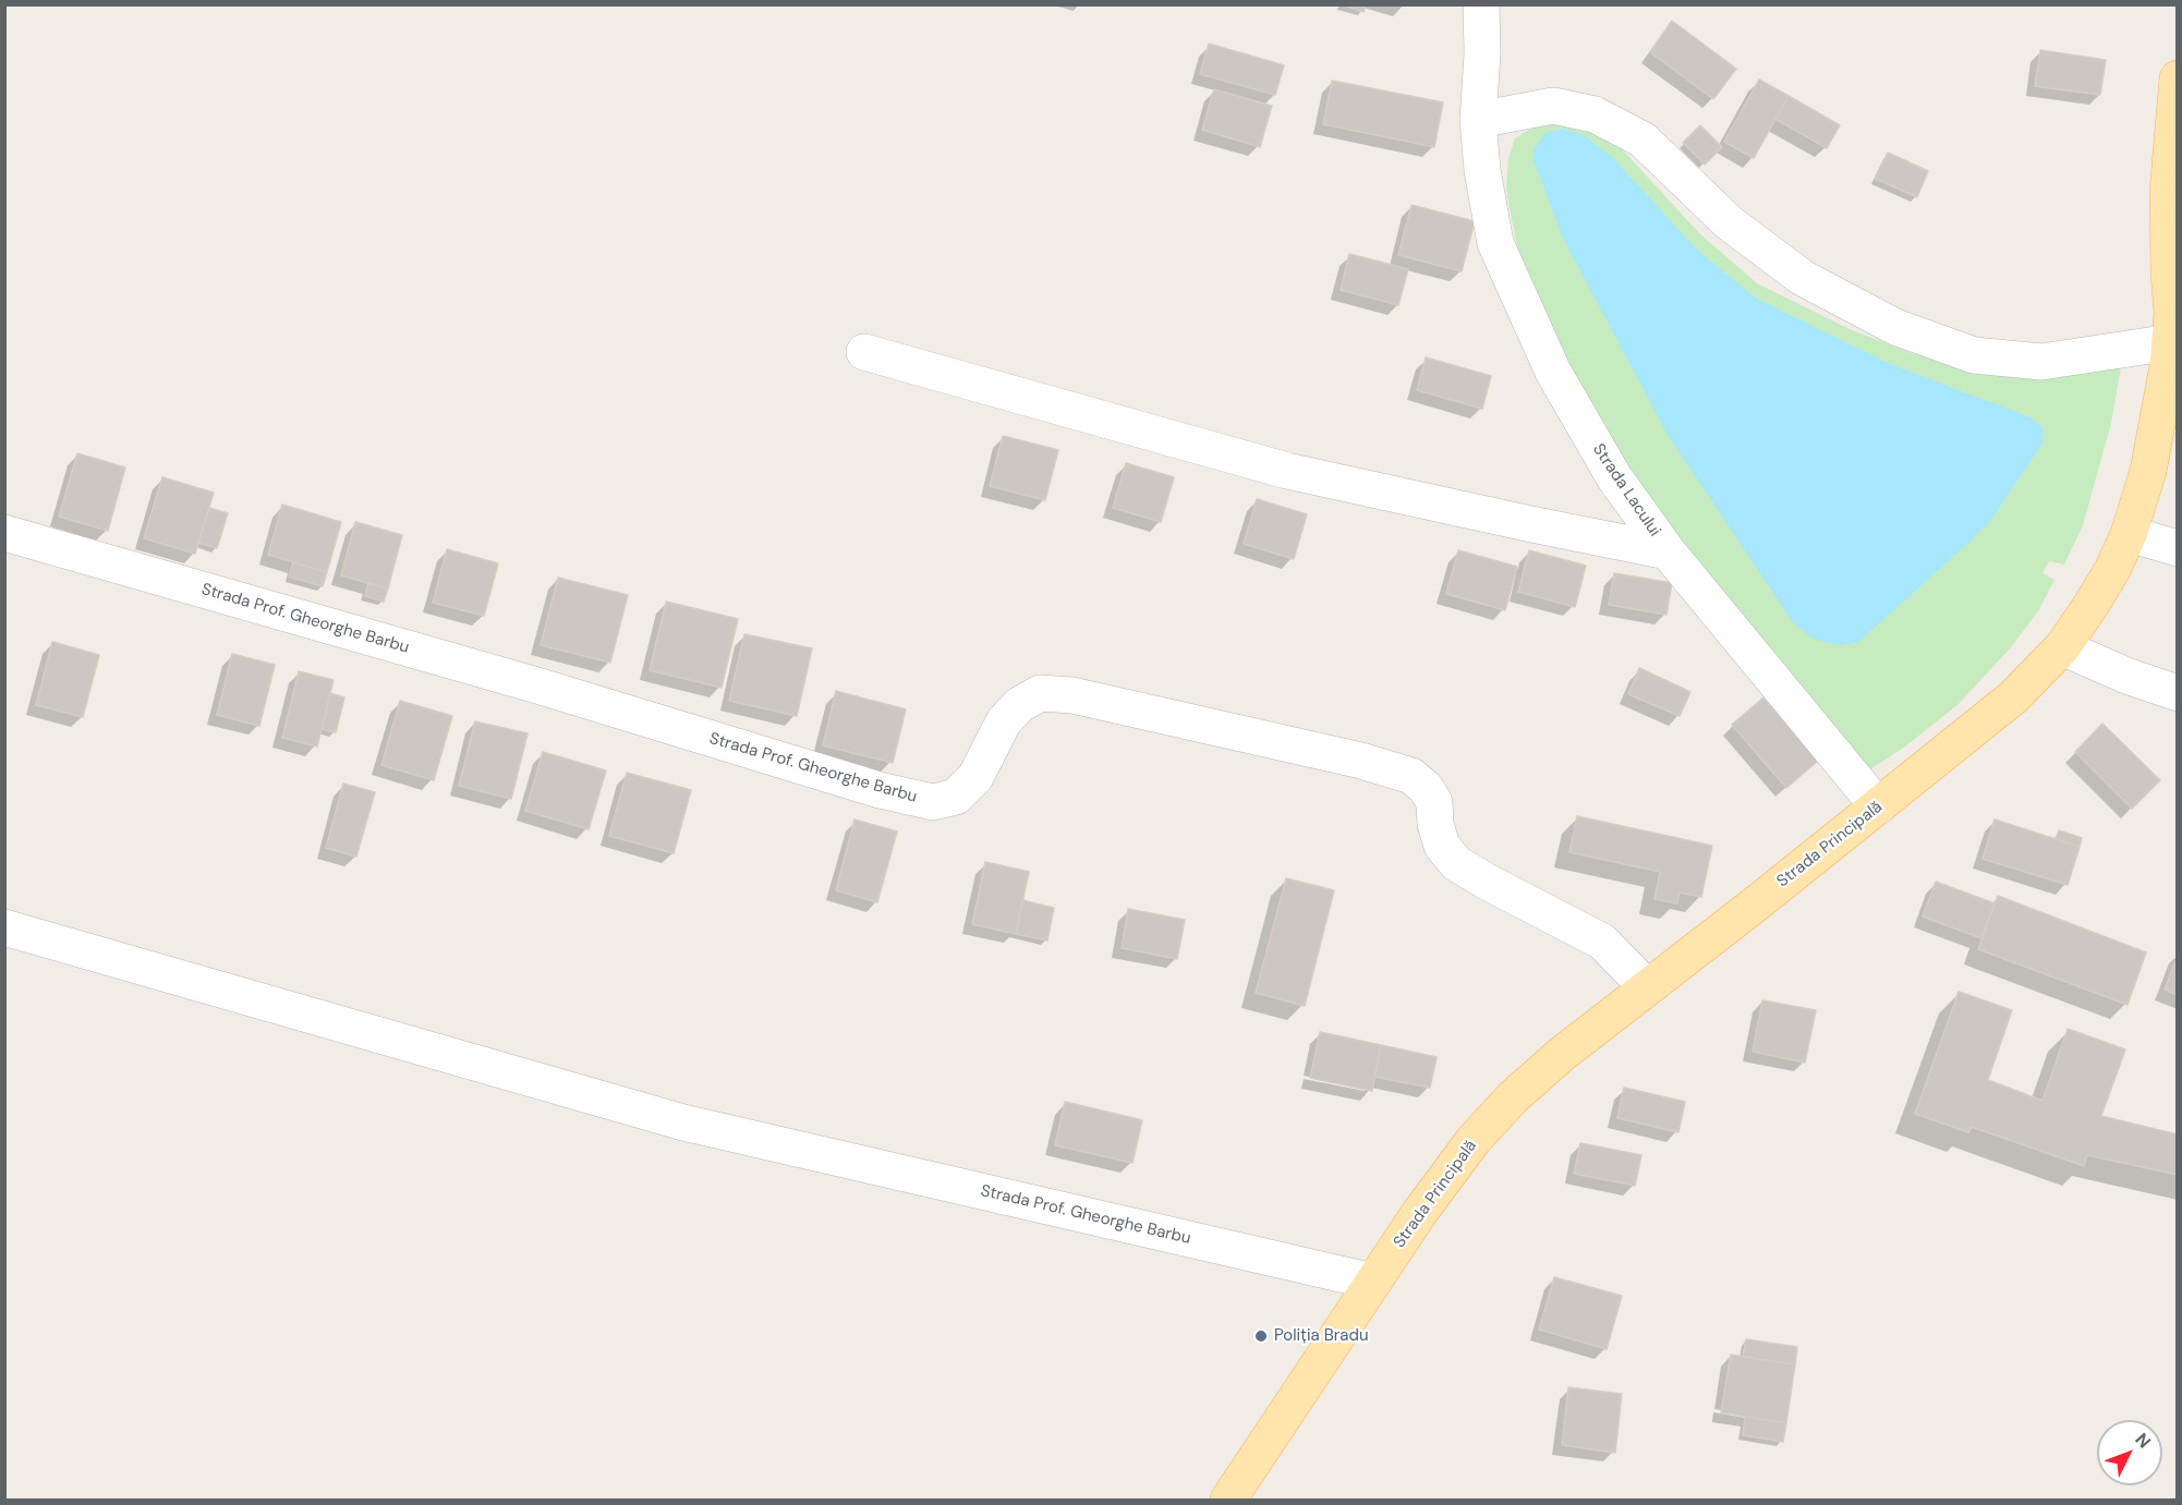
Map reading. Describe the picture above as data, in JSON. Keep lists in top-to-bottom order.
{
  "streets": {
    "main road": ["Strada Principală"],
    "street": ["Strada Lacului", "Strada Prof. Gheorghe Barbu"]
  },
  "crossings": [
    ["Strada Lacului", "Strada Principală"],
    ["Strada Prof. Gheorghe Barbu", "Strada Principală"]
  ],
  "places": ["Poliția Bradu"],
  "north": "top right"
}
